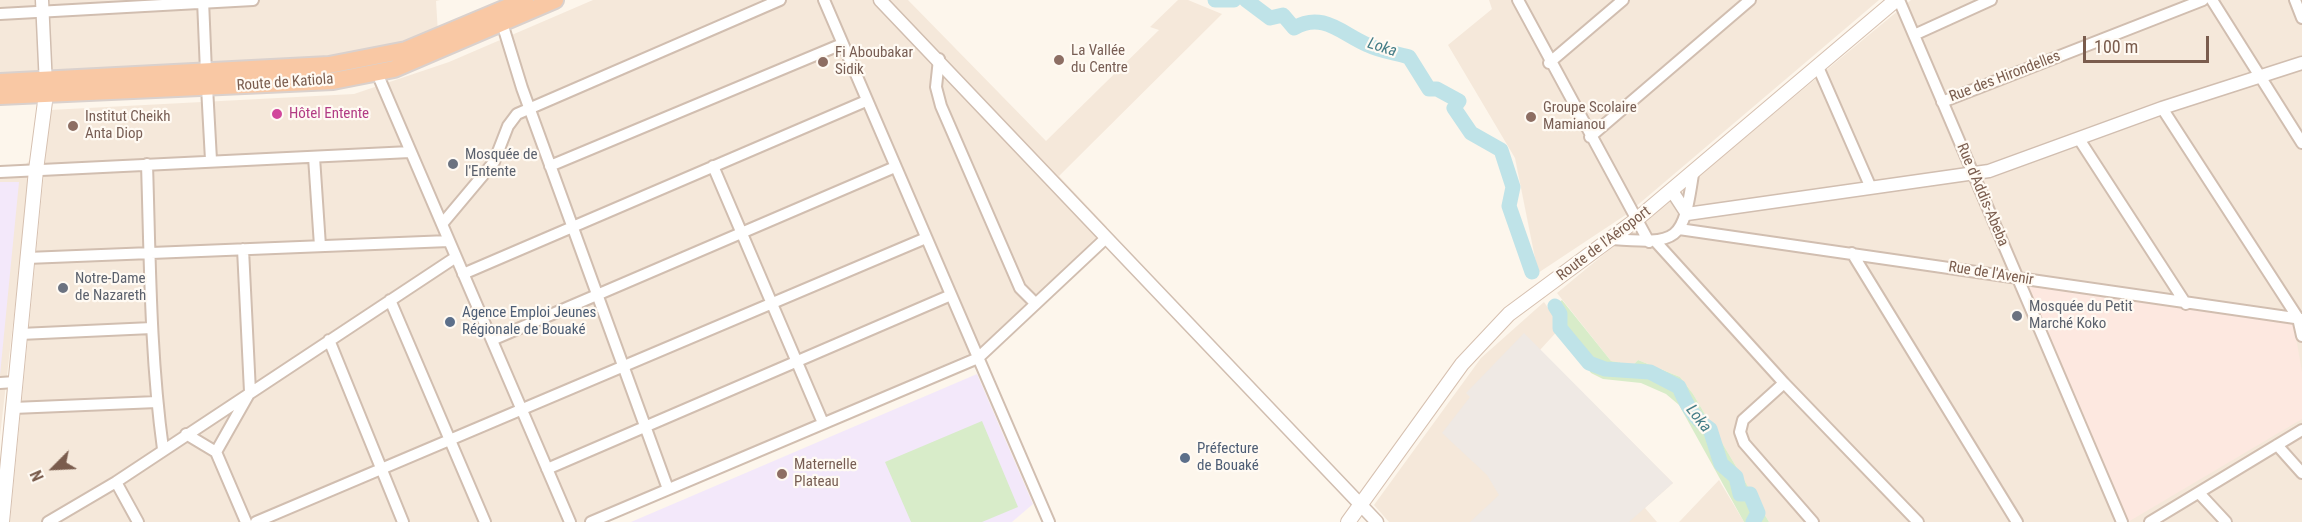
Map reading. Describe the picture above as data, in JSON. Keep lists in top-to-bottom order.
{
  "streets": {
    "highway": ["Route de Katiola"],
    "main road": ["Route de l'Aéroport"],
    "street": ["Rue des Hirondelles", "Rue d'Addis-Abeba", "Rue de l'Avenir"]
  },
  "crossings": [
    ["Rue des Hirondelles", "Rue d'Addis-Abeba"],
    ["Rue d'Addis-Abeba", "Route de l'Aéroport"],
    ["Rue d'Addis-Abeba", "Rue de l'Avenir"]
  ],
  "water": ["Loka"],
  "places": [
    "La Vallée du Centre",
    "Fi Aboubakar Sidik",
    "Hôtel Entente",
    "Groupe Scolaire Mamianou",
    "Institut Cheikh Anta Diop",
    "Mosquée de l'Entente",
    "Notre-Dame de Nazareth",
    "Mosquée du Petit Marché Koko",
    "Agence Emploi Jeunes Régionale de Bouaké",
    "Préfecture de Bouaké",
    "Maternelle Plateau"
  ],
  "scale_bar": "100 m",
  "north": "bottom left"
}
